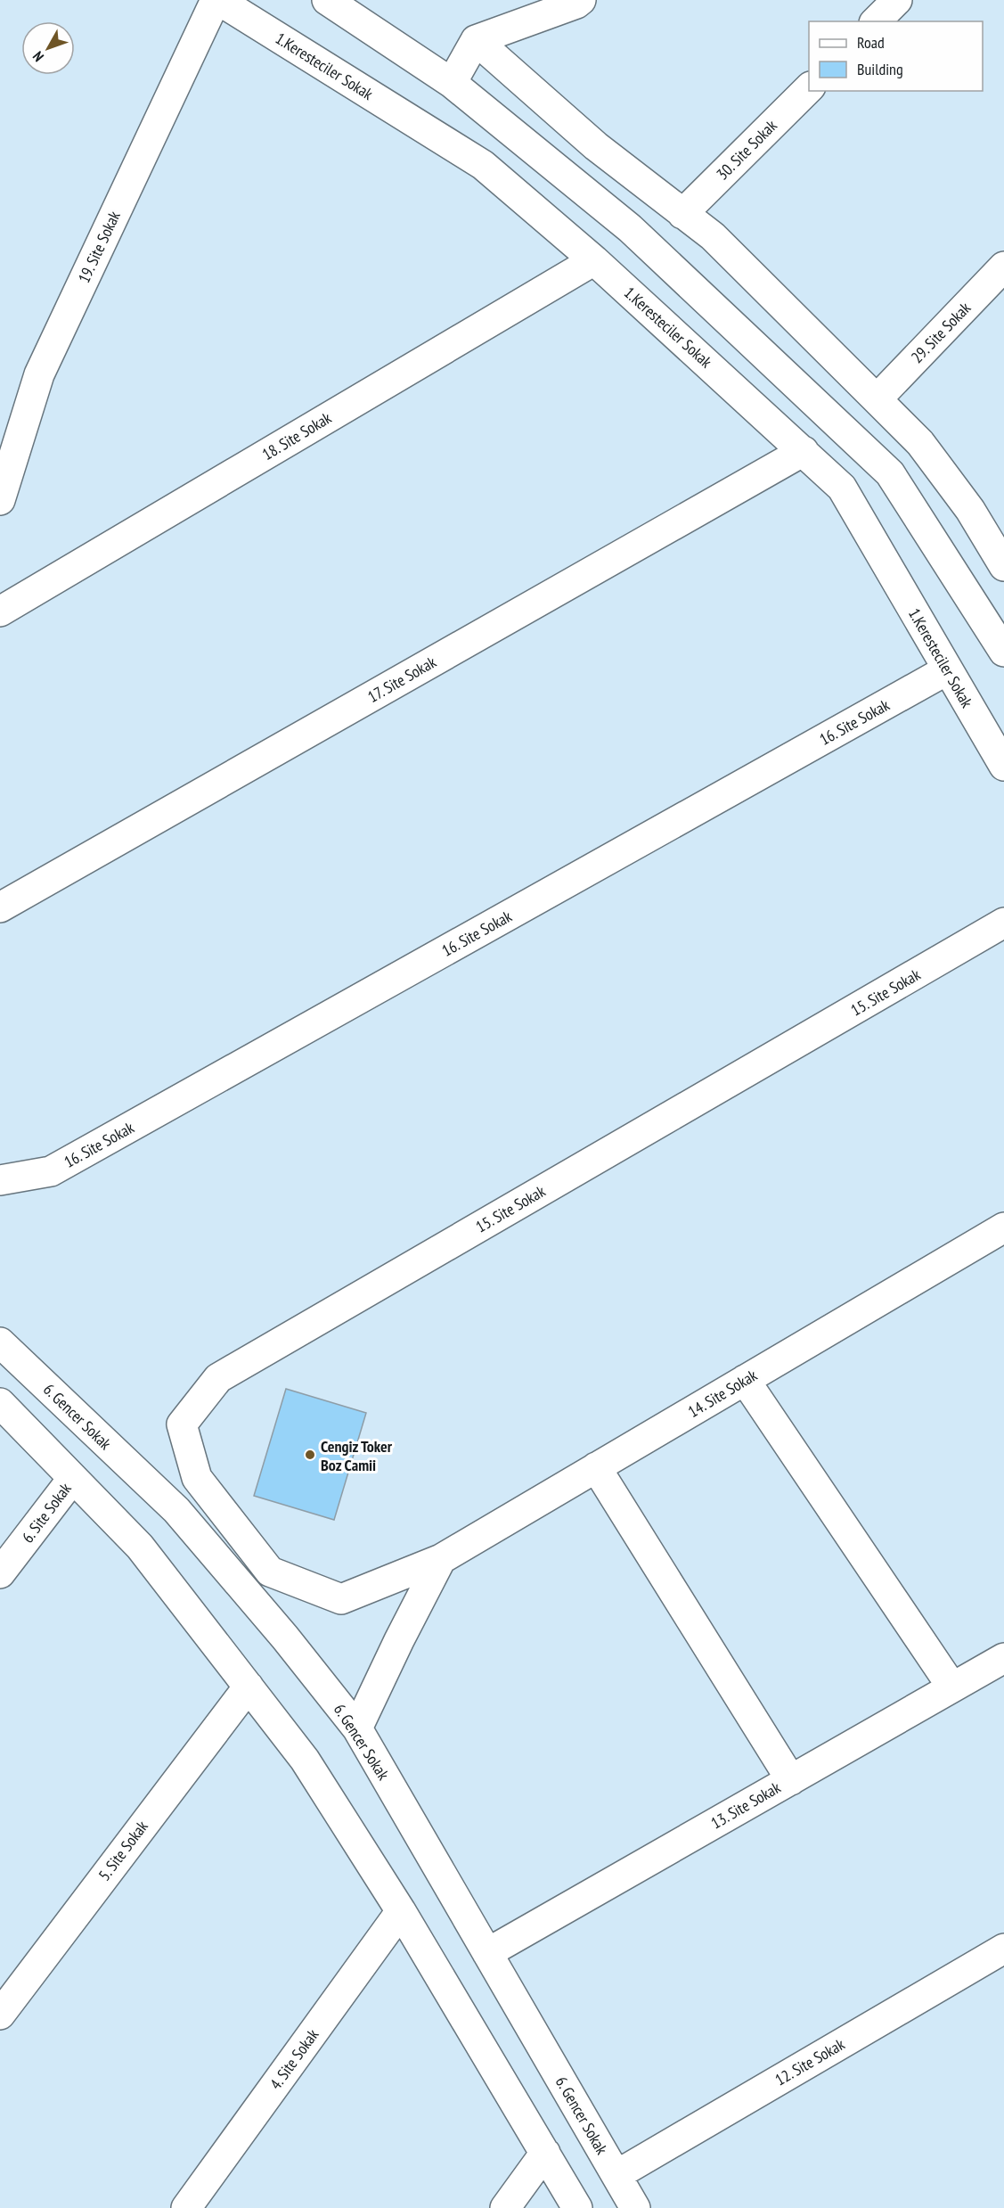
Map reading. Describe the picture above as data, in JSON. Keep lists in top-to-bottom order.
{
  "streets": {
    "street": [
      "1.Keresteciler Sokak",
      "30. Site Sokak",
      "19. Site Sokak",
      "29. Site Sokak",
      "18. Site Sokak",
      "17. Site Sokak",
      "16. Site Sokak",
      "15. Site Sokak",
      "14. Site Sokak",
      "6. Gencer Sokak",
      "6. Site Sokak",
      "13. Site Sokak",
      "5. Site Sokak",
      "4. Site Sokak",
      "12. Site Sokak"
    ]
  },
  "crossings": [
    ["1.Keresteciler Sokak", "19. Site Sokak"],
    ["1.Keresteciler Sokak", "18. Site Sokak"],
    ["1.Keresteciler Sokak", "17. Site Sokak"],
    ["1.Keresteciler Sokak", "16. Site Sokak"],
    ["15. Site Sokak", "14. Site Sokak"],
    ["6. Gencer Sokak", "13. Site Sokak"],
    ["6. Gencer Sokak", "12. Site Sokak"]
  ],
  "places": ["Cengiz Toker Boz Camii"],
  "legend": ["Road", "Building"],
  "north": "bottom left"
}
